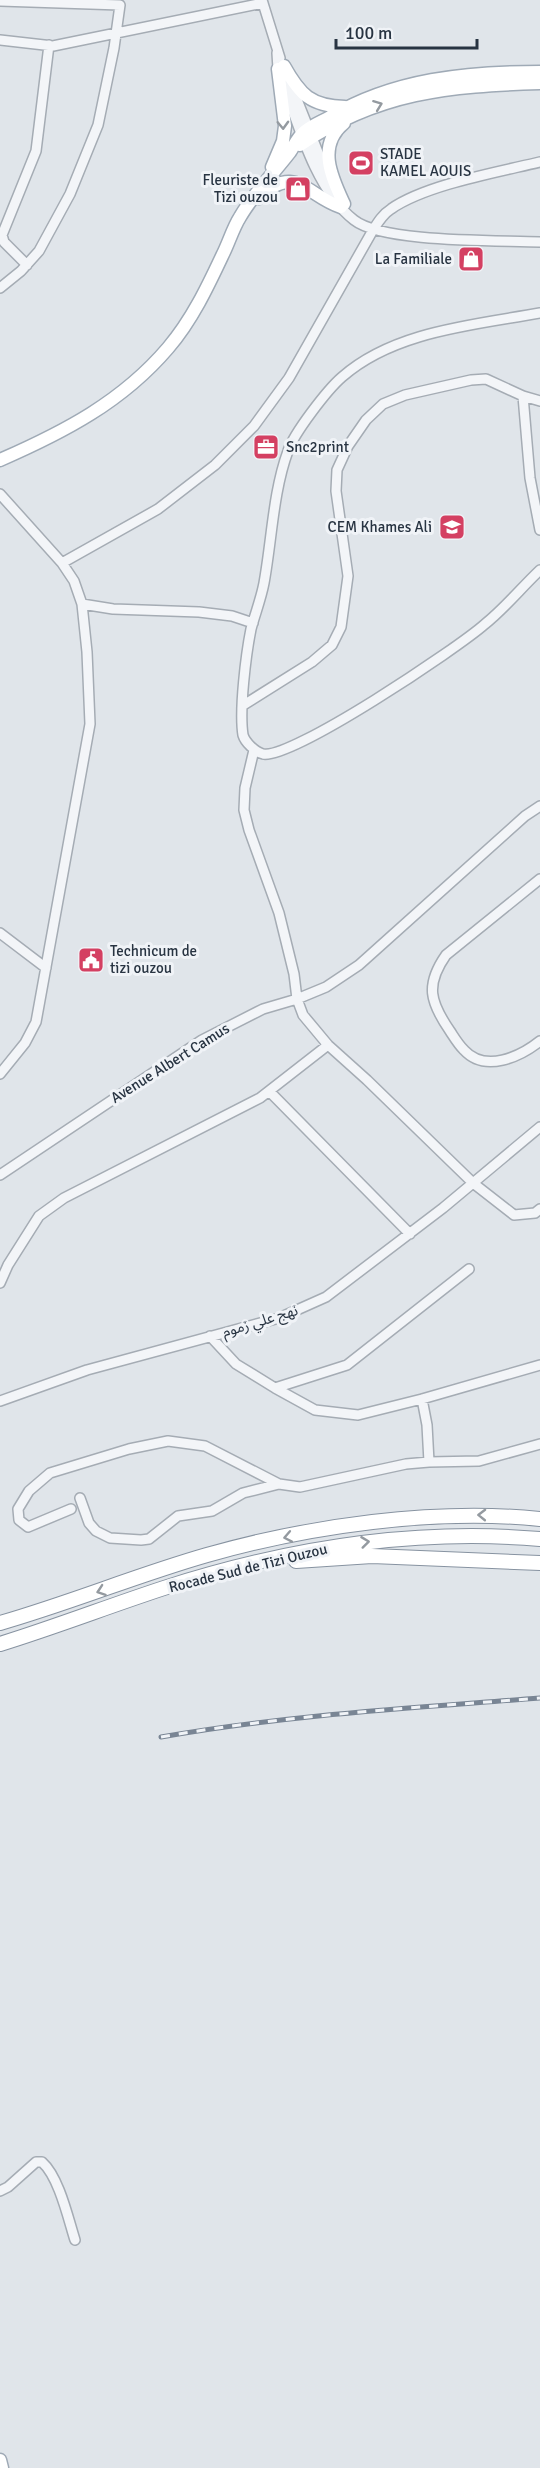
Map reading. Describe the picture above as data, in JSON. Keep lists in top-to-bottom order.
{
  "streets": {
    "highway": ["Rocade Sud de Tizi Ouzou"],
    "street": ["Avenue Albert Camus", "نهج علي زموم"]
  },
  "places": {
    "sports": ["STADE KAMEL AOUIS"],
    "shop": ["Fleuriste de Tizi ouzou", "La Familiale"],
    "office": ["Snc2print"],
    "school or university": ["CEM Khames Ali"],
    "public building": ["Technicum de tizi ouzou"]
  },
  "scale_bar": "100 m"
}
